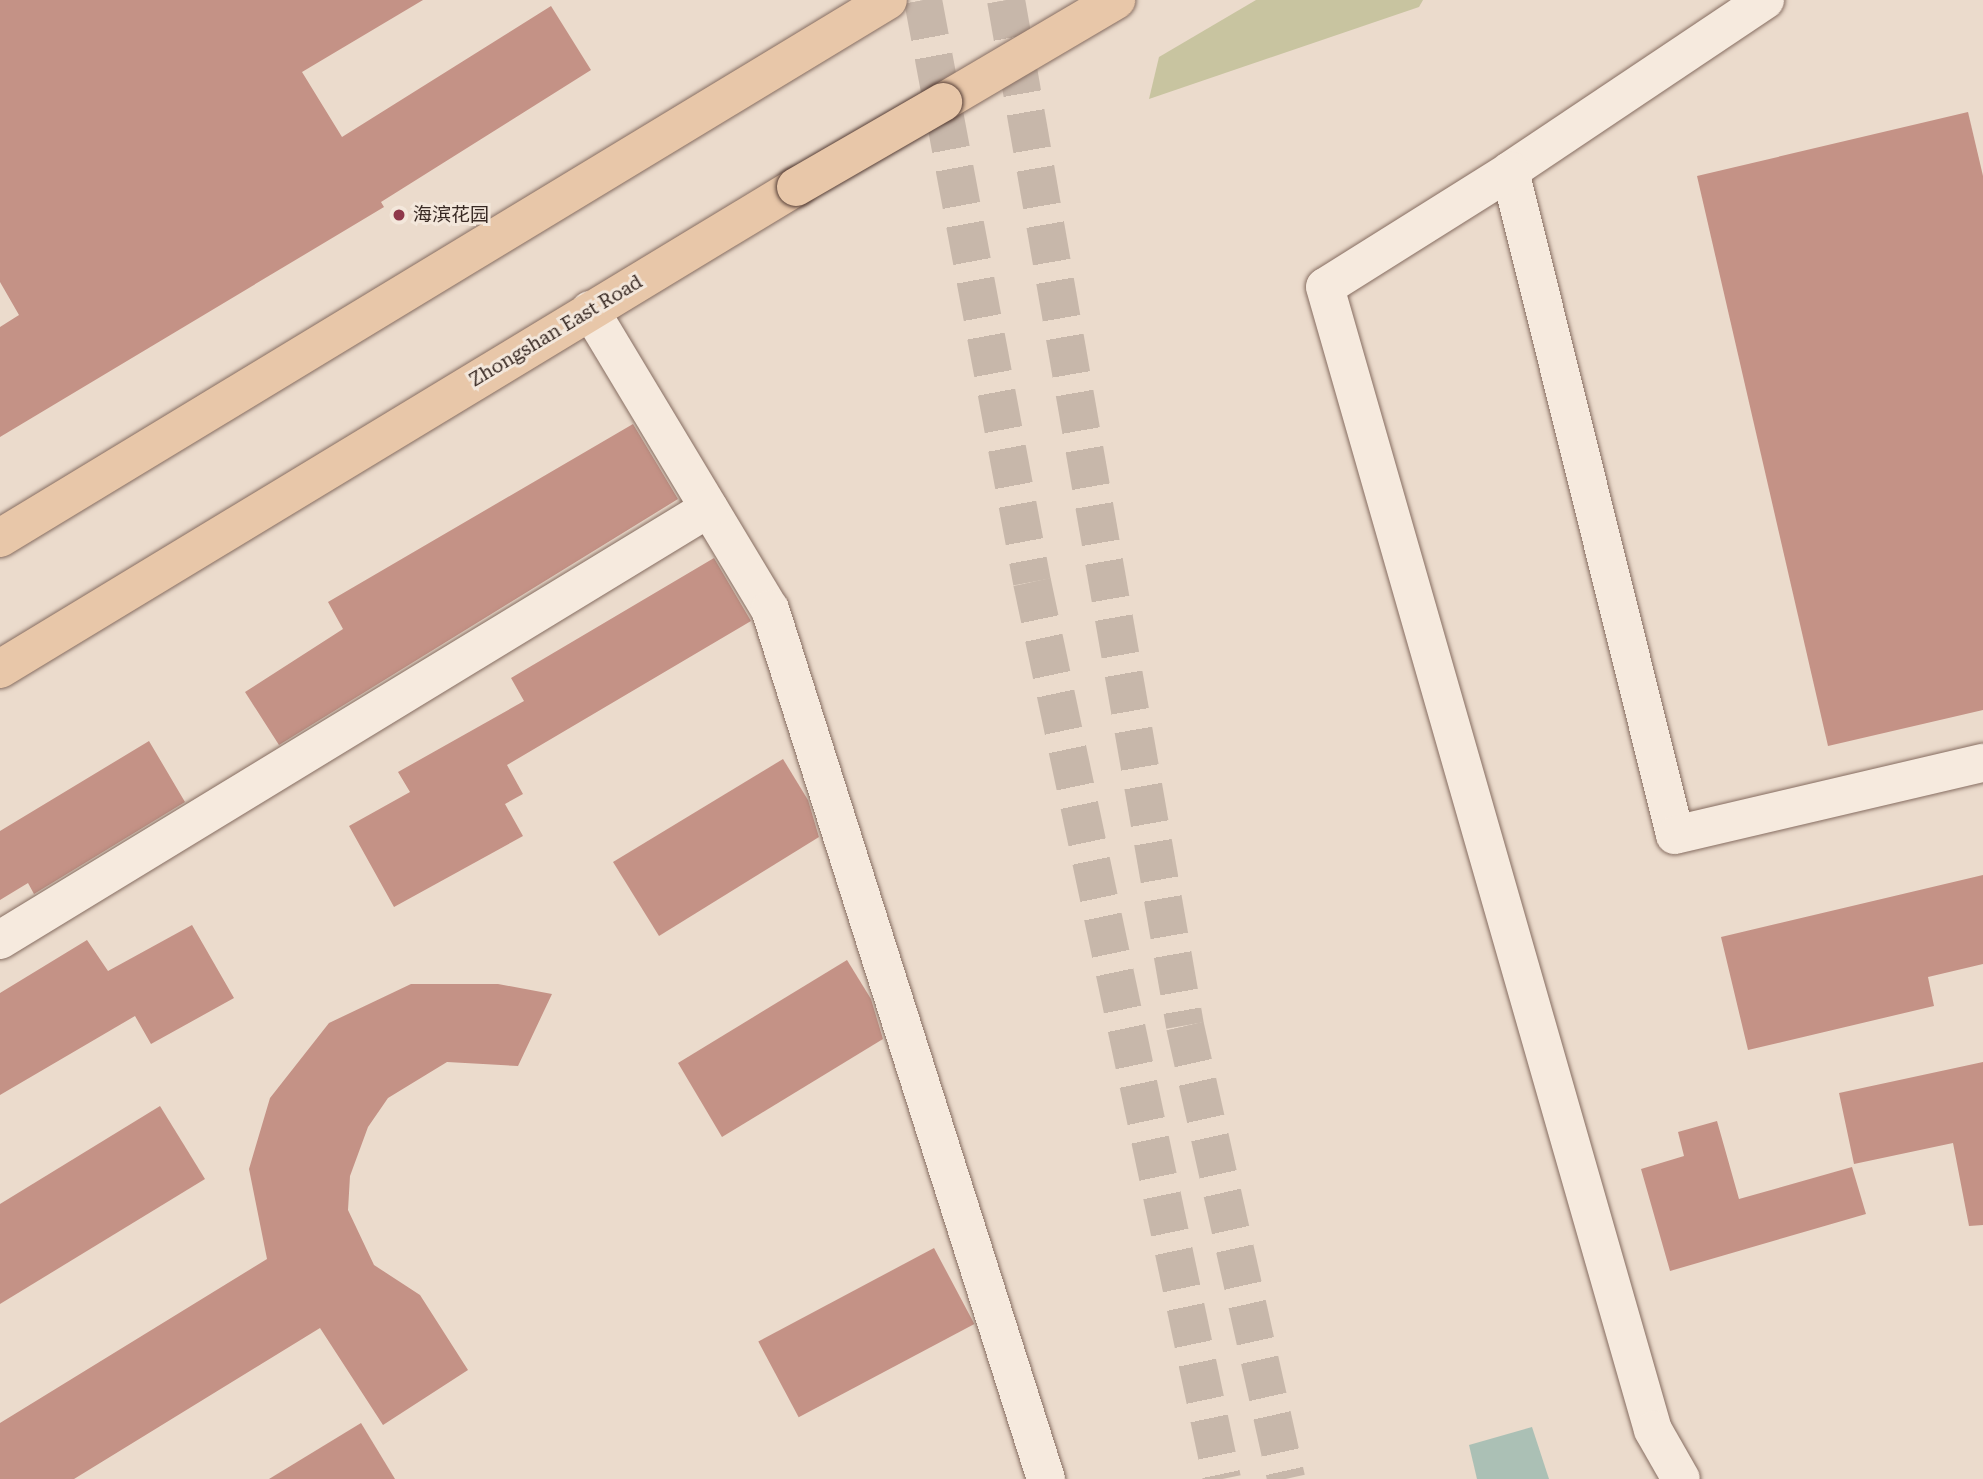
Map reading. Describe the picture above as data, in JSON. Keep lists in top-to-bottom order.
{
  "streets": {
    "main road": ["Zhongshan East Road"]
  },
  "places": ["海滨花园"]
}
